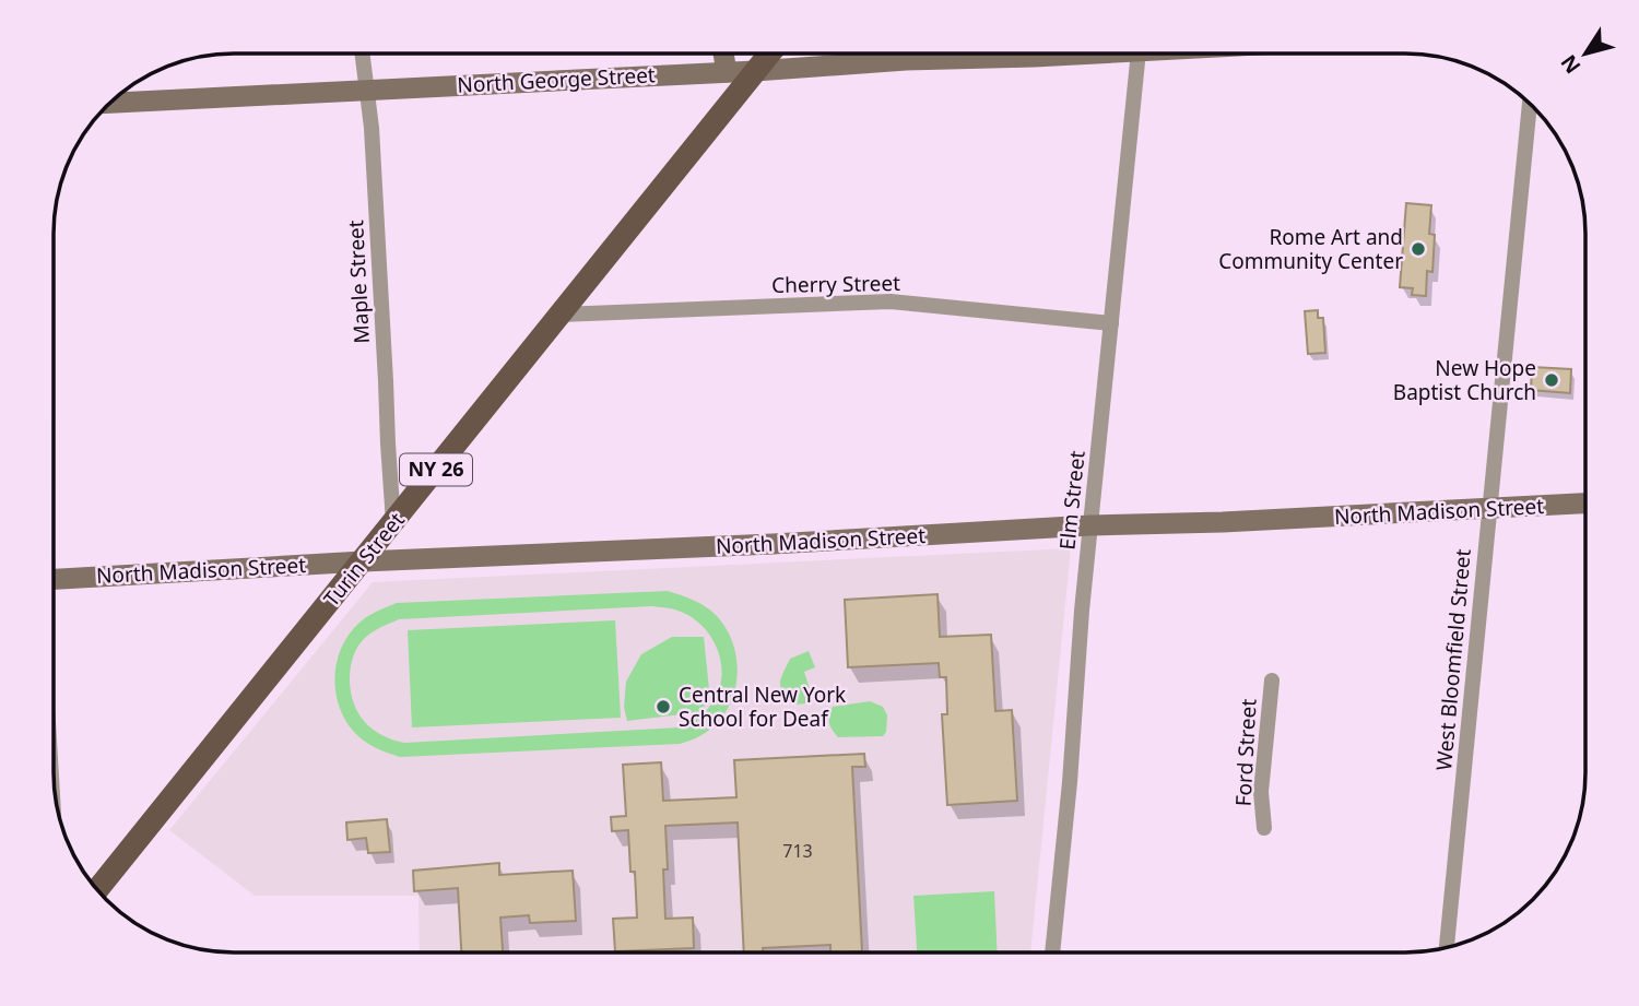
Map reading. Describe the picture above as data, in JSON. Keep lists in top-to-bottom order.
{
  "streets": {
    "main road": ["NY 26", "Turin Street"],
    "street": [
      "North George Street",
      "Maple Street",
      "Cherry Street",
      "Elm Street",
      "North Madison Street",
      "West Bloomfield Street",
      "Ford Street"
    ]
  },
  "crossings": [
    ["North George Street", "Maple Street"],
    ["North George Street", "Turin Street"],
    ["Maple Street", "Turin Street"],
    ["Cherry Street", "Elm Street"],
    ["Cherry Street", "Turin Street"],
    ["Elm Street", "North Madison Street"],
    ["North Madison Street", "Turin Street"],
    ["North Madison Street", "West Bloomfield Street"]
  ],
  "places": ["Rome Art and Community Center", "New Hope Baptist Church", "Central New York School for Deaf"],
  "house_numbers": ["713"],
  "north": "bottom left"
}
